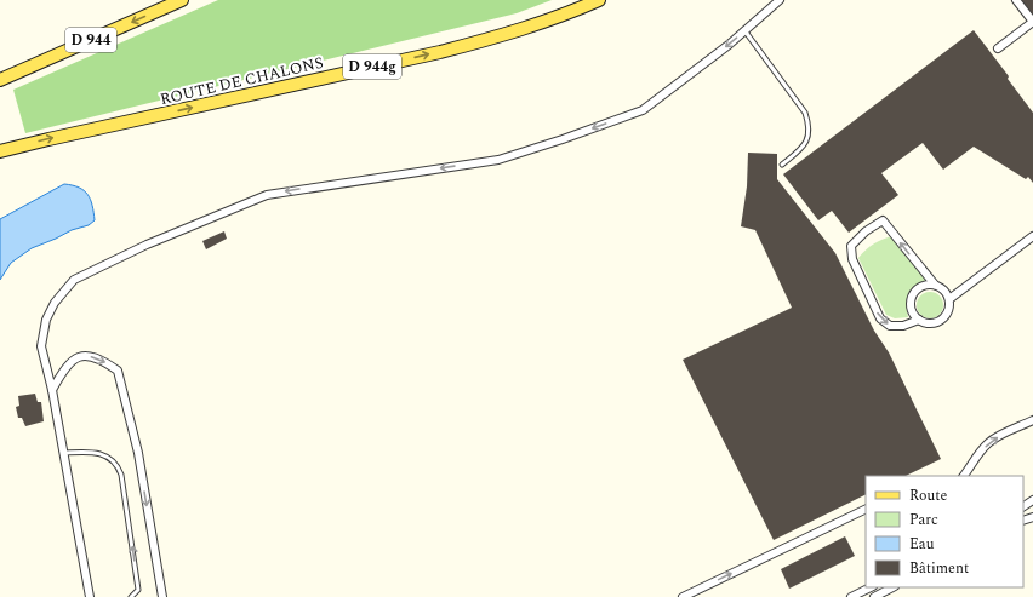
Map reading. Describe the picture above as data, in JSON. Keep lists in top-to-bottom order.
{
  "streets": {
    "main road": ["D 944", "D 944g", "ROUTE DE CHALONS"]
  },
  "legend": [
    "Route",
    "Parc",
    "Eau",
    "Bâtiment"
  ]
}
